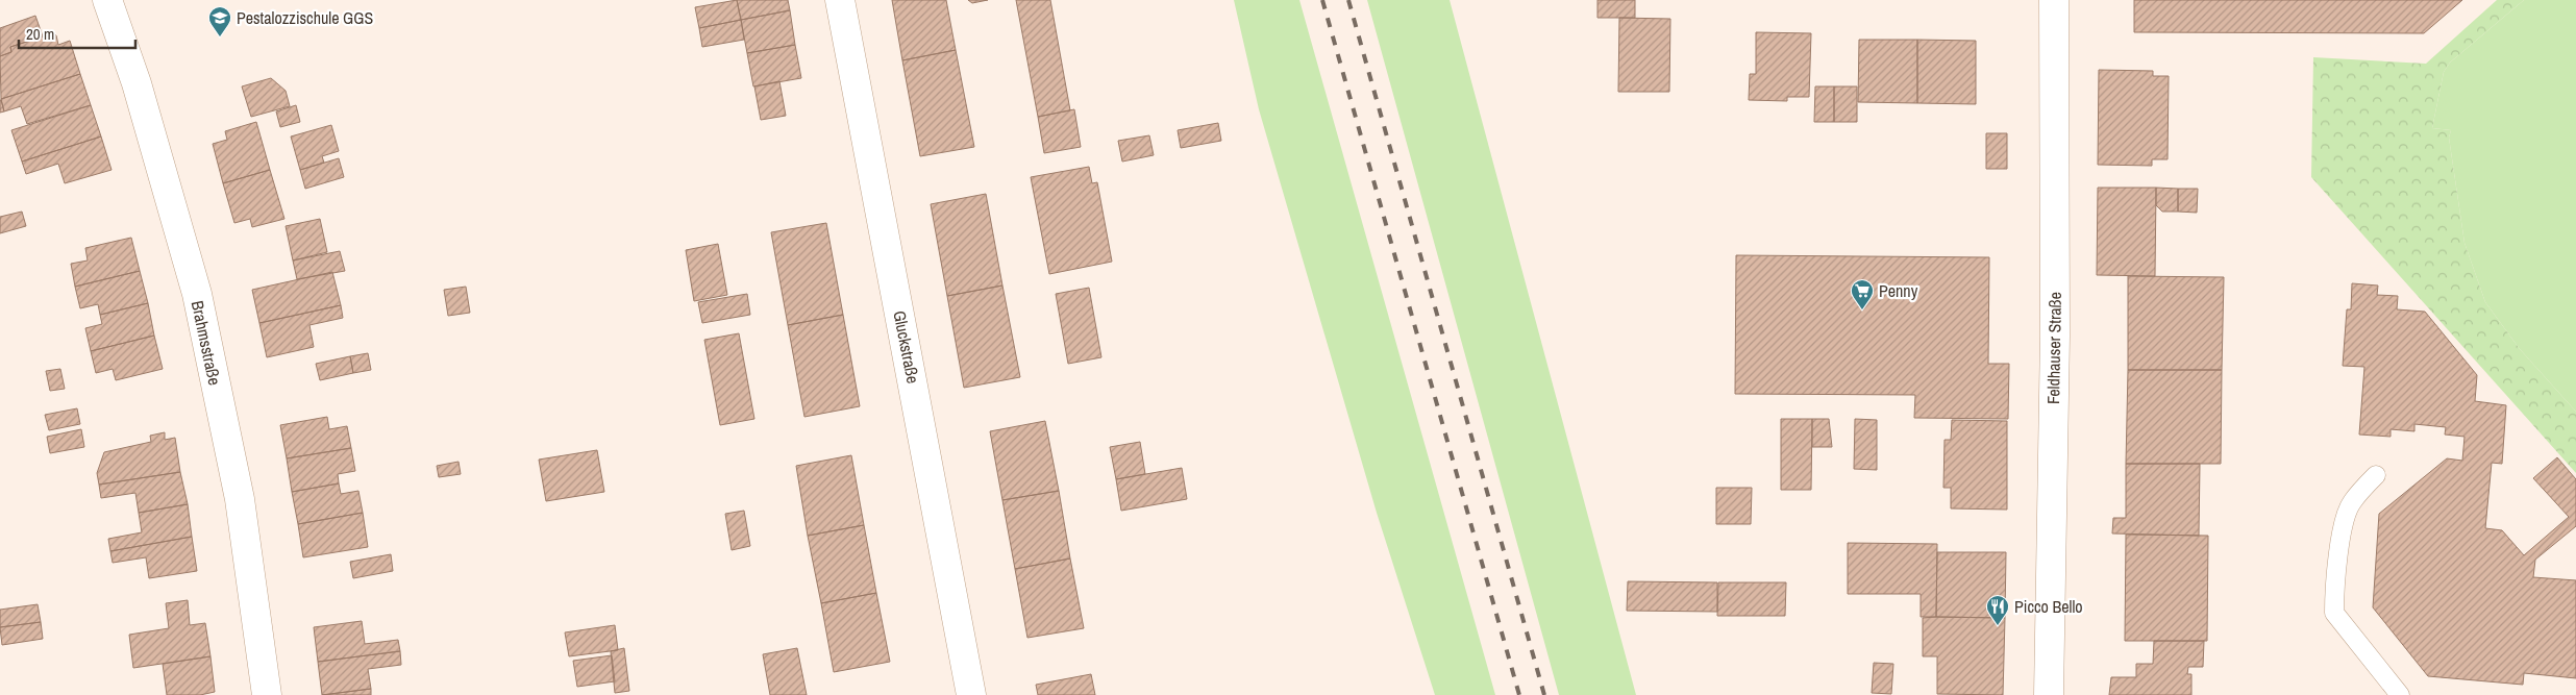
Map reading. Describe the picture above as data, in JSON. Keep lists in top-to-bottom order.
{
  "streets": {
    "street": ["Brahmsstraße", "Gluckstraße", "Feldhauser Straße"]
  },
  "places": {
    "school or university": ["Pestalozzischule GGS"],
    "supermarket": ["Penny"],
    "restaurant": ["Picco Bello"]
  },
  "scale_bar": "20 m"
}
